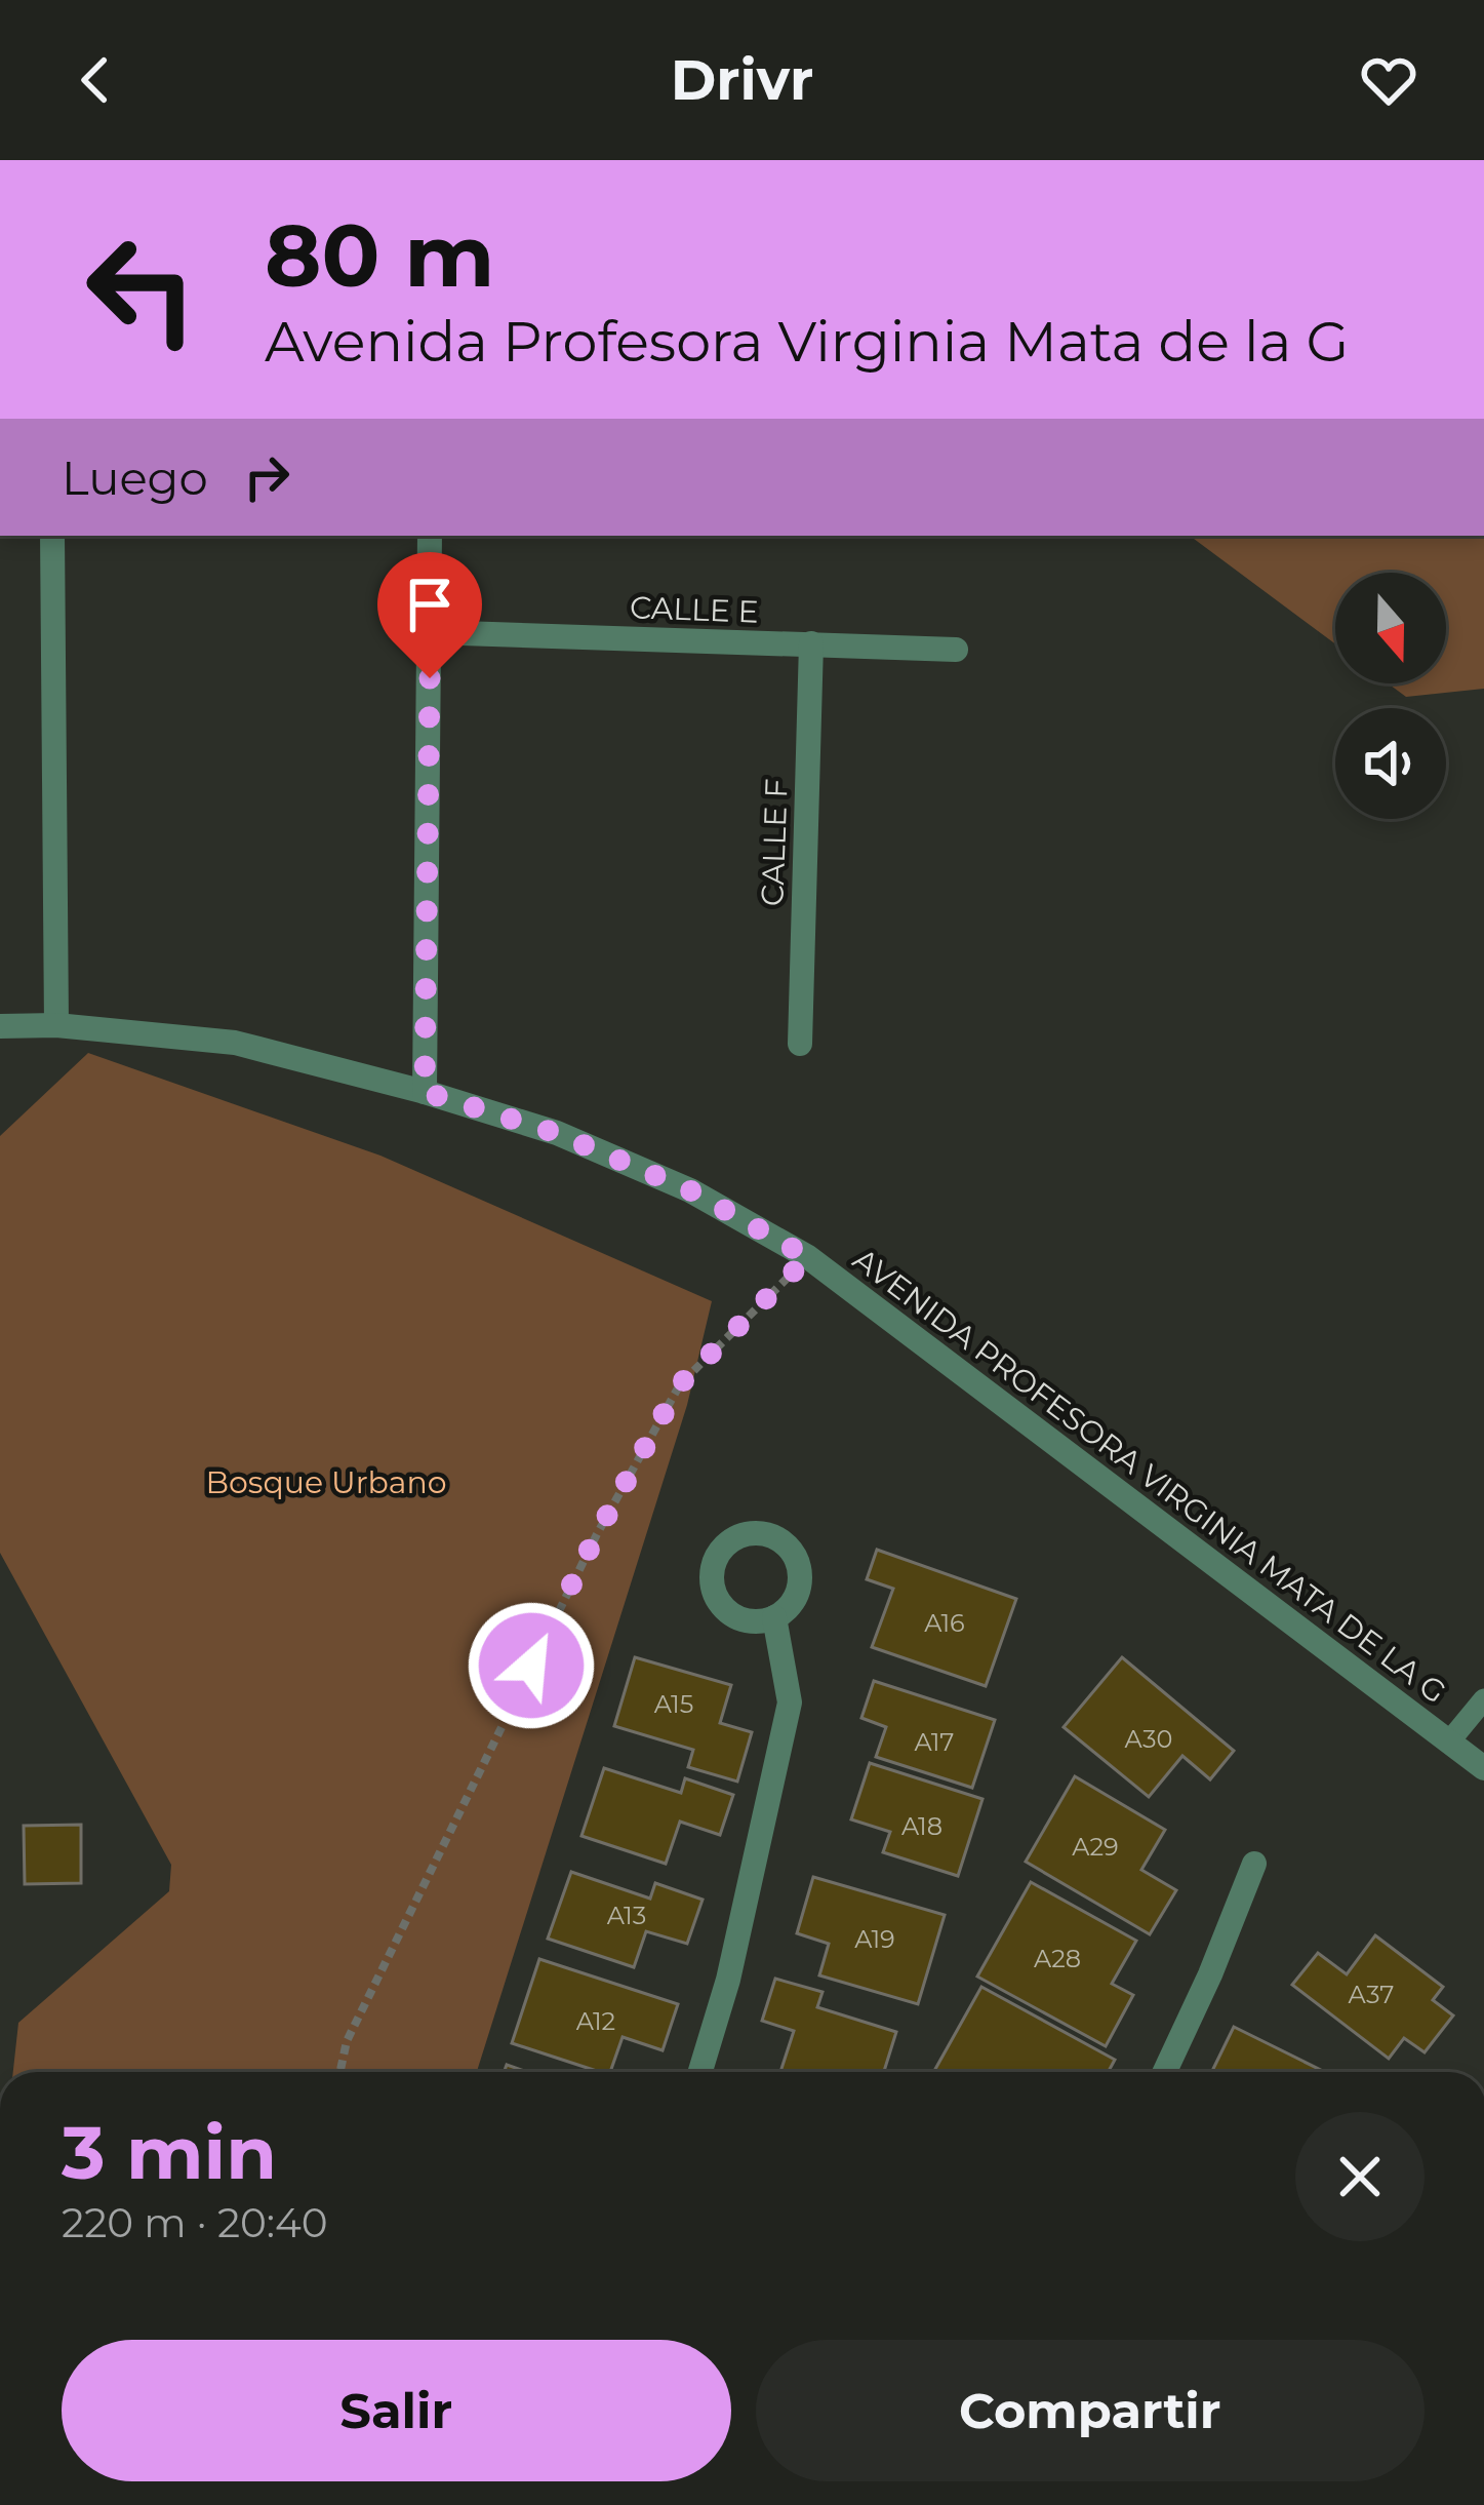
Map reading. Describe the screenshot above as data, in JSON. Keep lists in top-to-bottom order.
{
  "streets": {
    "street": ["CALLE E", "CALLE F", "AVENIDA PROFESORA VIRGINIA MATA DE LA G"]
  },
  "crossings": [
    ["CALLE E", "CALLE F"]
  ],
  "parks": ["Bosque Urbano"],
  "house_numbers": [
    "A16",
    "A15",
    "A30",
    "A17",
    "A18",
    "A29",
    "A13",
    "A19",
    "A28",
    "A37",
    "A12"
  ],
  "north": "bottom",
  "page": {
    "header": "Drivr",
    "turn": ["80 m", "Avenida Profesora Virginia Mata de la G"],
    "then": "Luego",
    "heading": ["3 min", "220 m · 20:40"],
    "buttons": ["Salir", "Compartir"]
  }
}
